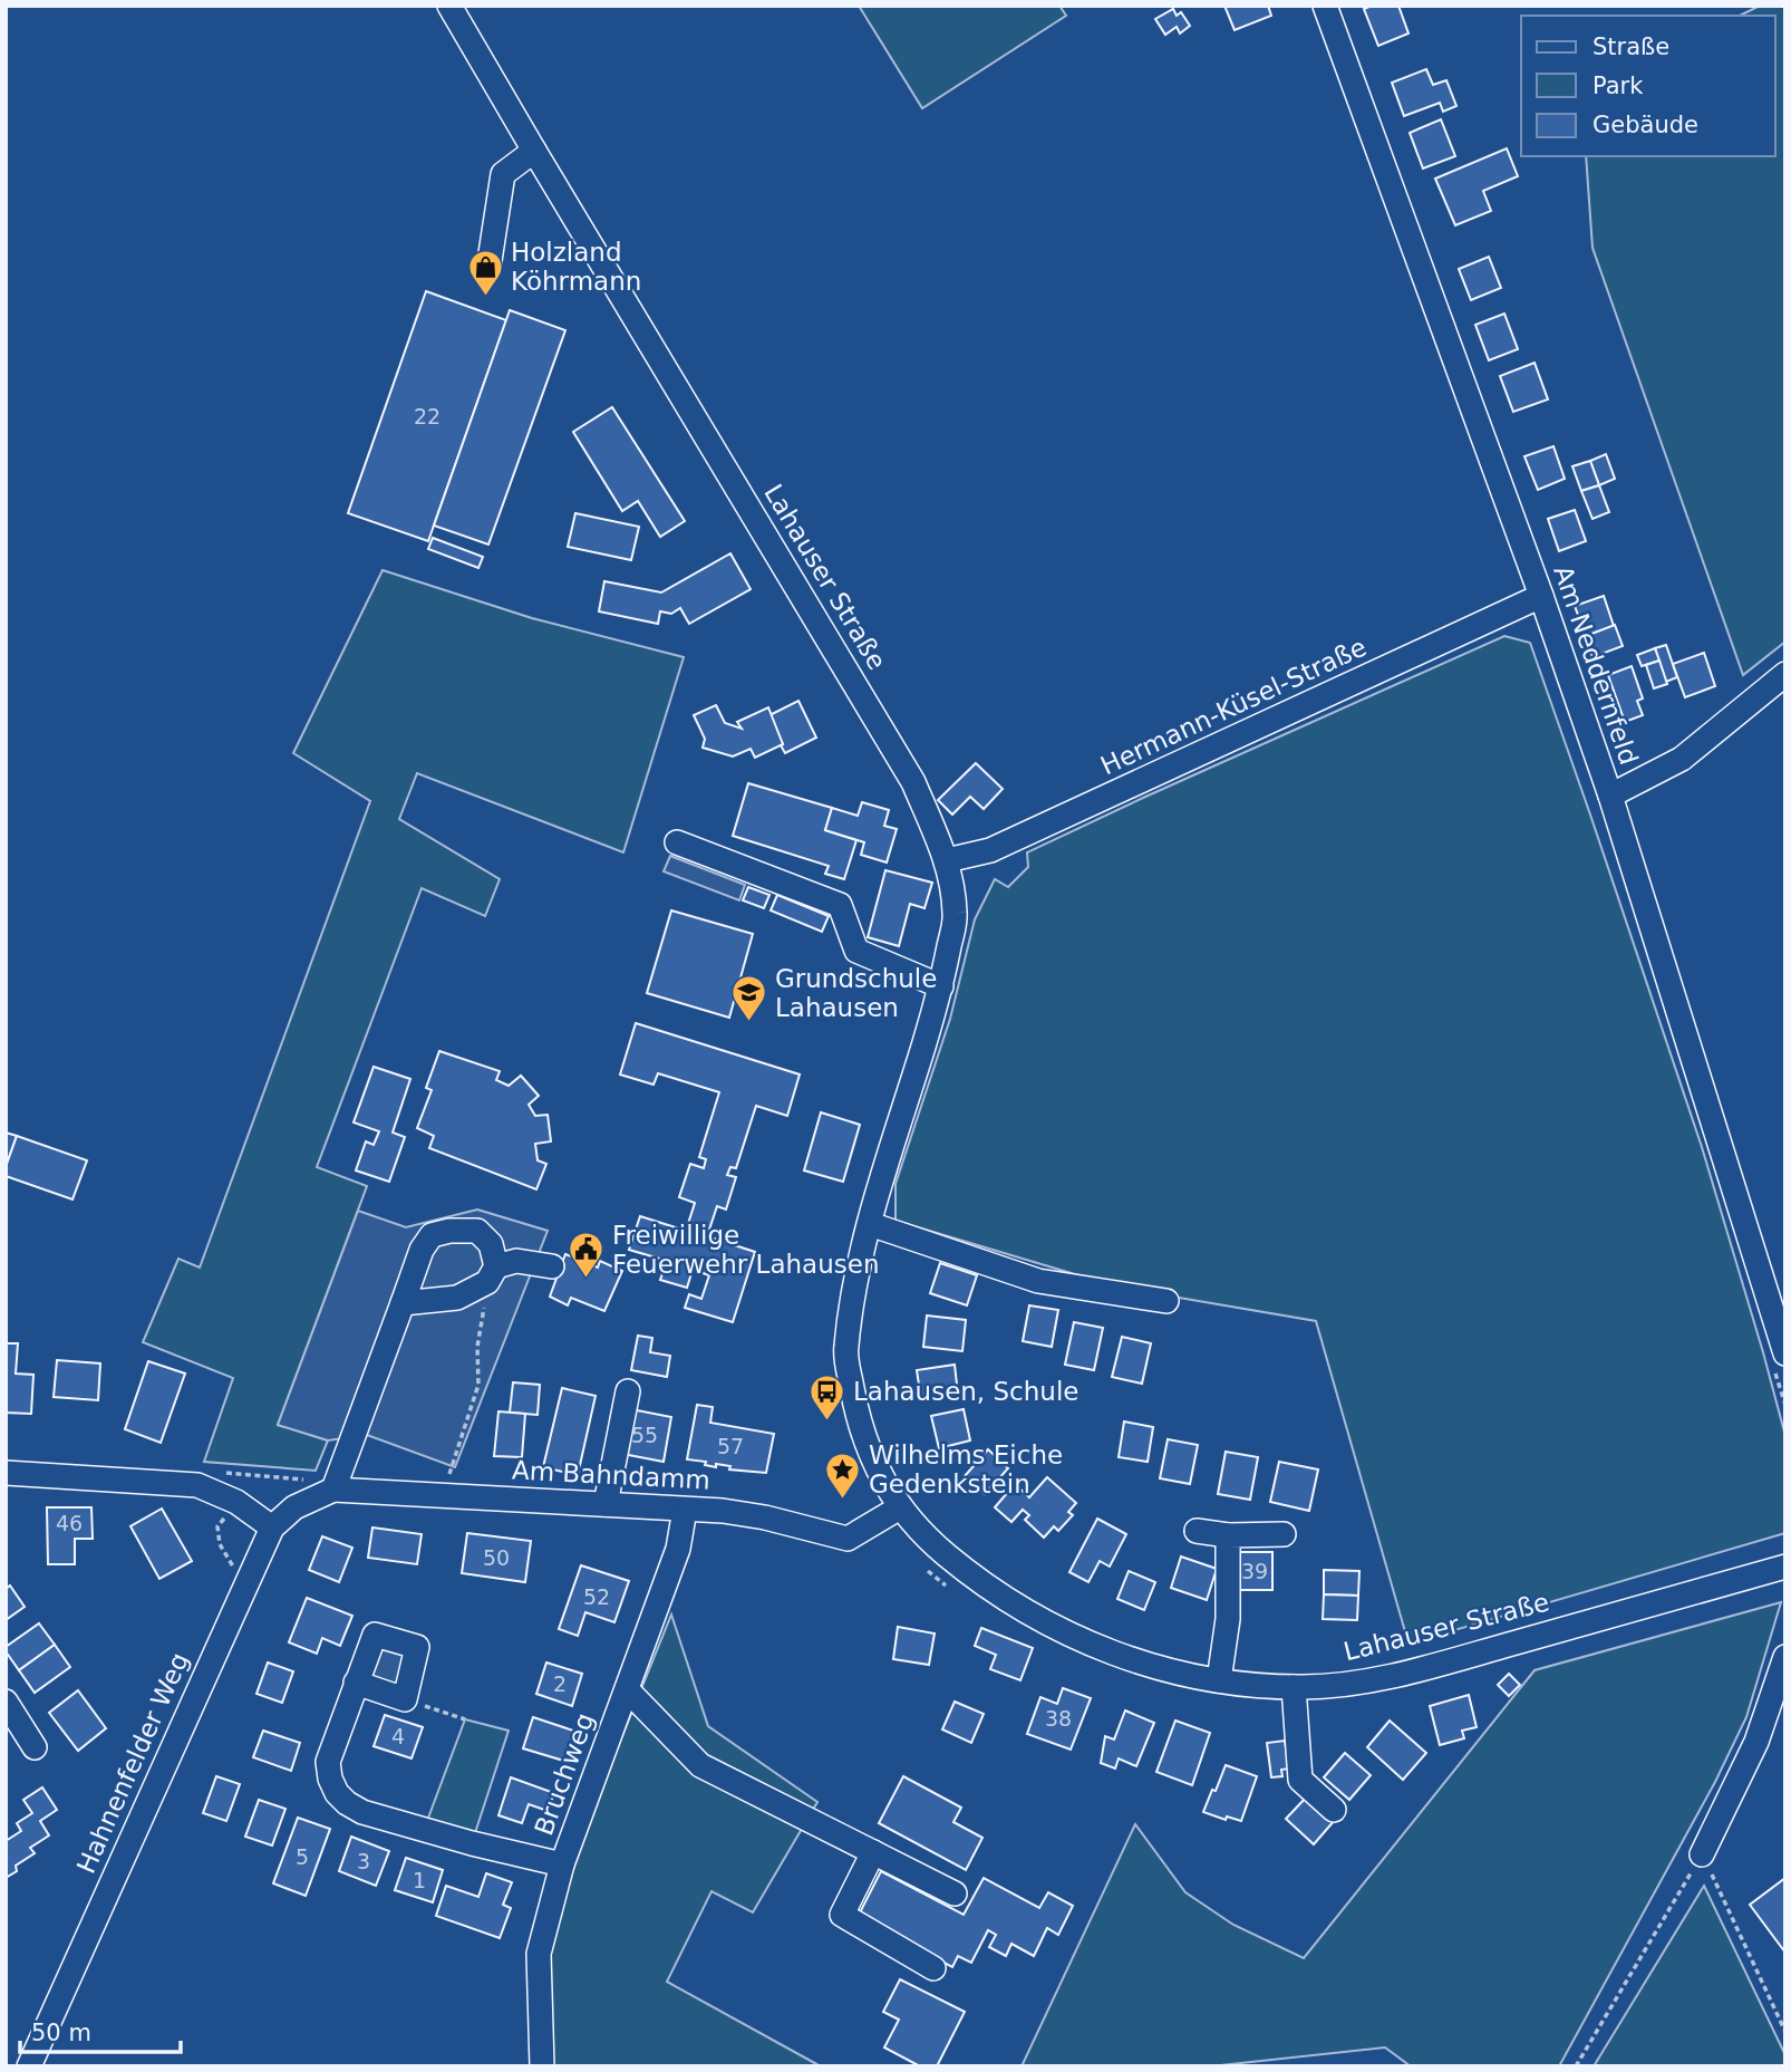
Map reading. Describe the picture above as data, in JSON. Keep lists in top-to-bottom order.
{
  "streets": {
    "street": [
      "Lahauser Straße",
      "Am Neddernfeld",
      "Hermann-Küsel-Straße",
      "Am Bahndamm",
      "Hahnenfelder Weg",
      "Bruchweg"
    ]
  },
  "crossings": [
    ["Lahauser Straße", "Hermann-Küsel-Straße"],
    ["Lahauser Straße", "Am Bahndamm"],
    ["Am Neddernfeld", "Hermann-Küsel-Straße"],
    ["Am Bahndamm", "Hahnenfelder Weg"],
    ["Am Bahndamm", "Bruchweg"]
  ],
  "places": {
    "shop": ["Holzland Köhrmann"],
    "school or university": ["Grundschule Lahausen"],
    "public building": ["Freiwillige Feuerwehr Lahausen"],
    "bus stop": ["Lahausen, Schule"],
    "place": ["Wilhelms Eiche Gedenkstein"]
  },
  "house_numbers": [
    "22",
    "55",
    "57",
    "46",
    "50",
    "39",
    "52",
    "2",
    "38",
    "4",
    "5",
    "3",
    "1"
  ],
  "legend": ["Straße", "Park", "Gebäude"],
  "scale_bar": "50 m"
}
